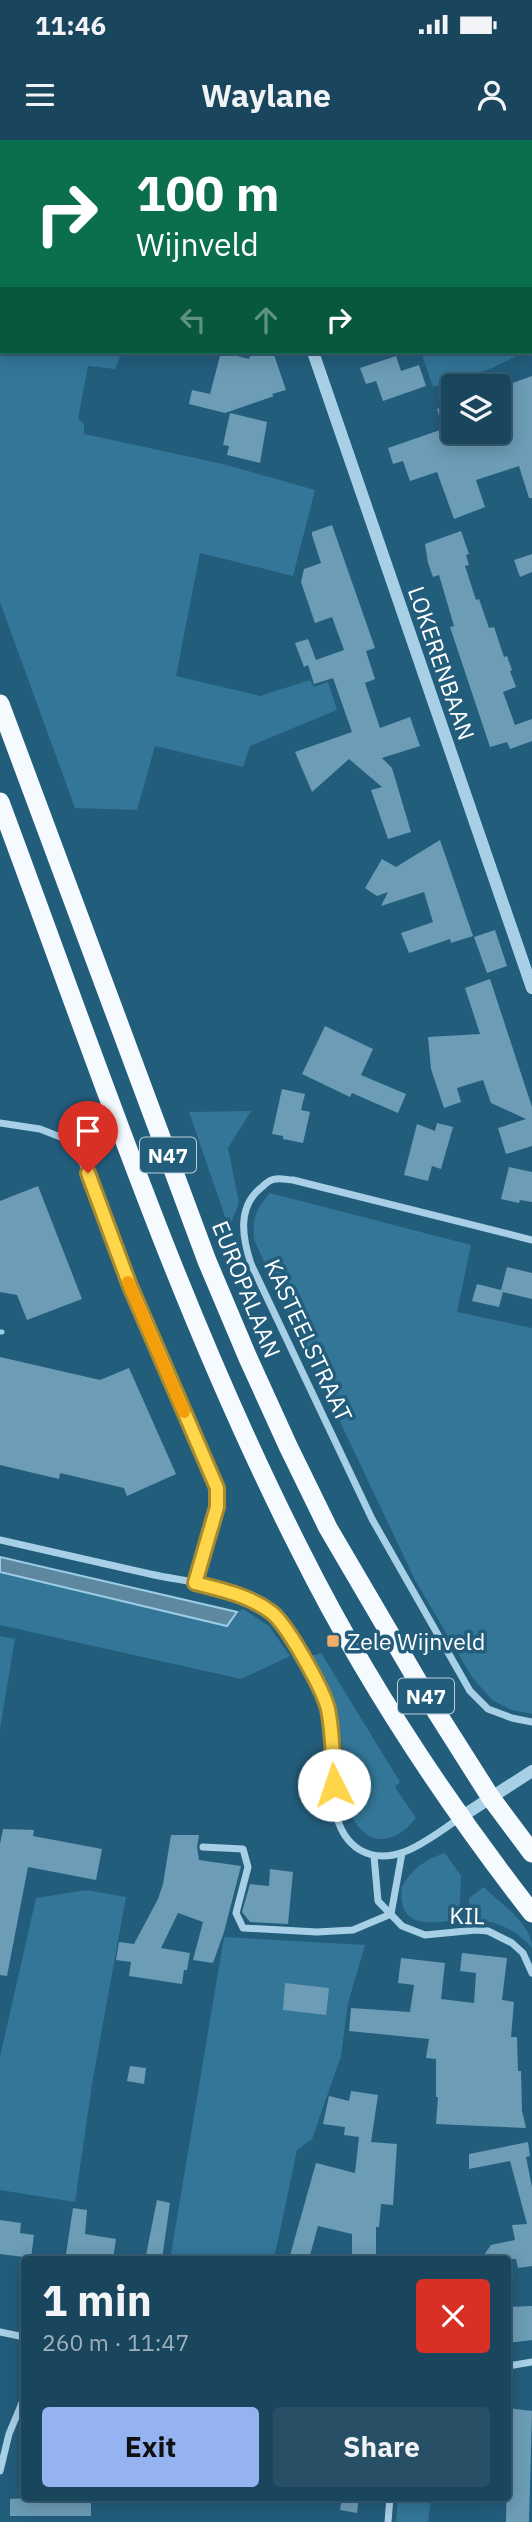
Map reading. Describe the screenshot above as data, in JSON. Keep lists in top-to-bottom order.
{
  "streets": {
    "highway": ["N47", "EUROPALAAN"],
    "street": ["LOKERENBAAN", "KASTEELSTRAAT", "KIL"]
  },
  "places": {
    "transit": ["Zele Wijnveld"]
  },
  "page": {
    "status": "11:46",
    "header": "Waylane",
    "turn": ["100 m", "Wijnveld"],
    "heading": ["1 min", "260 m · 11:47"],
    "buttons": ["Exit", "Share"]
  }
}
